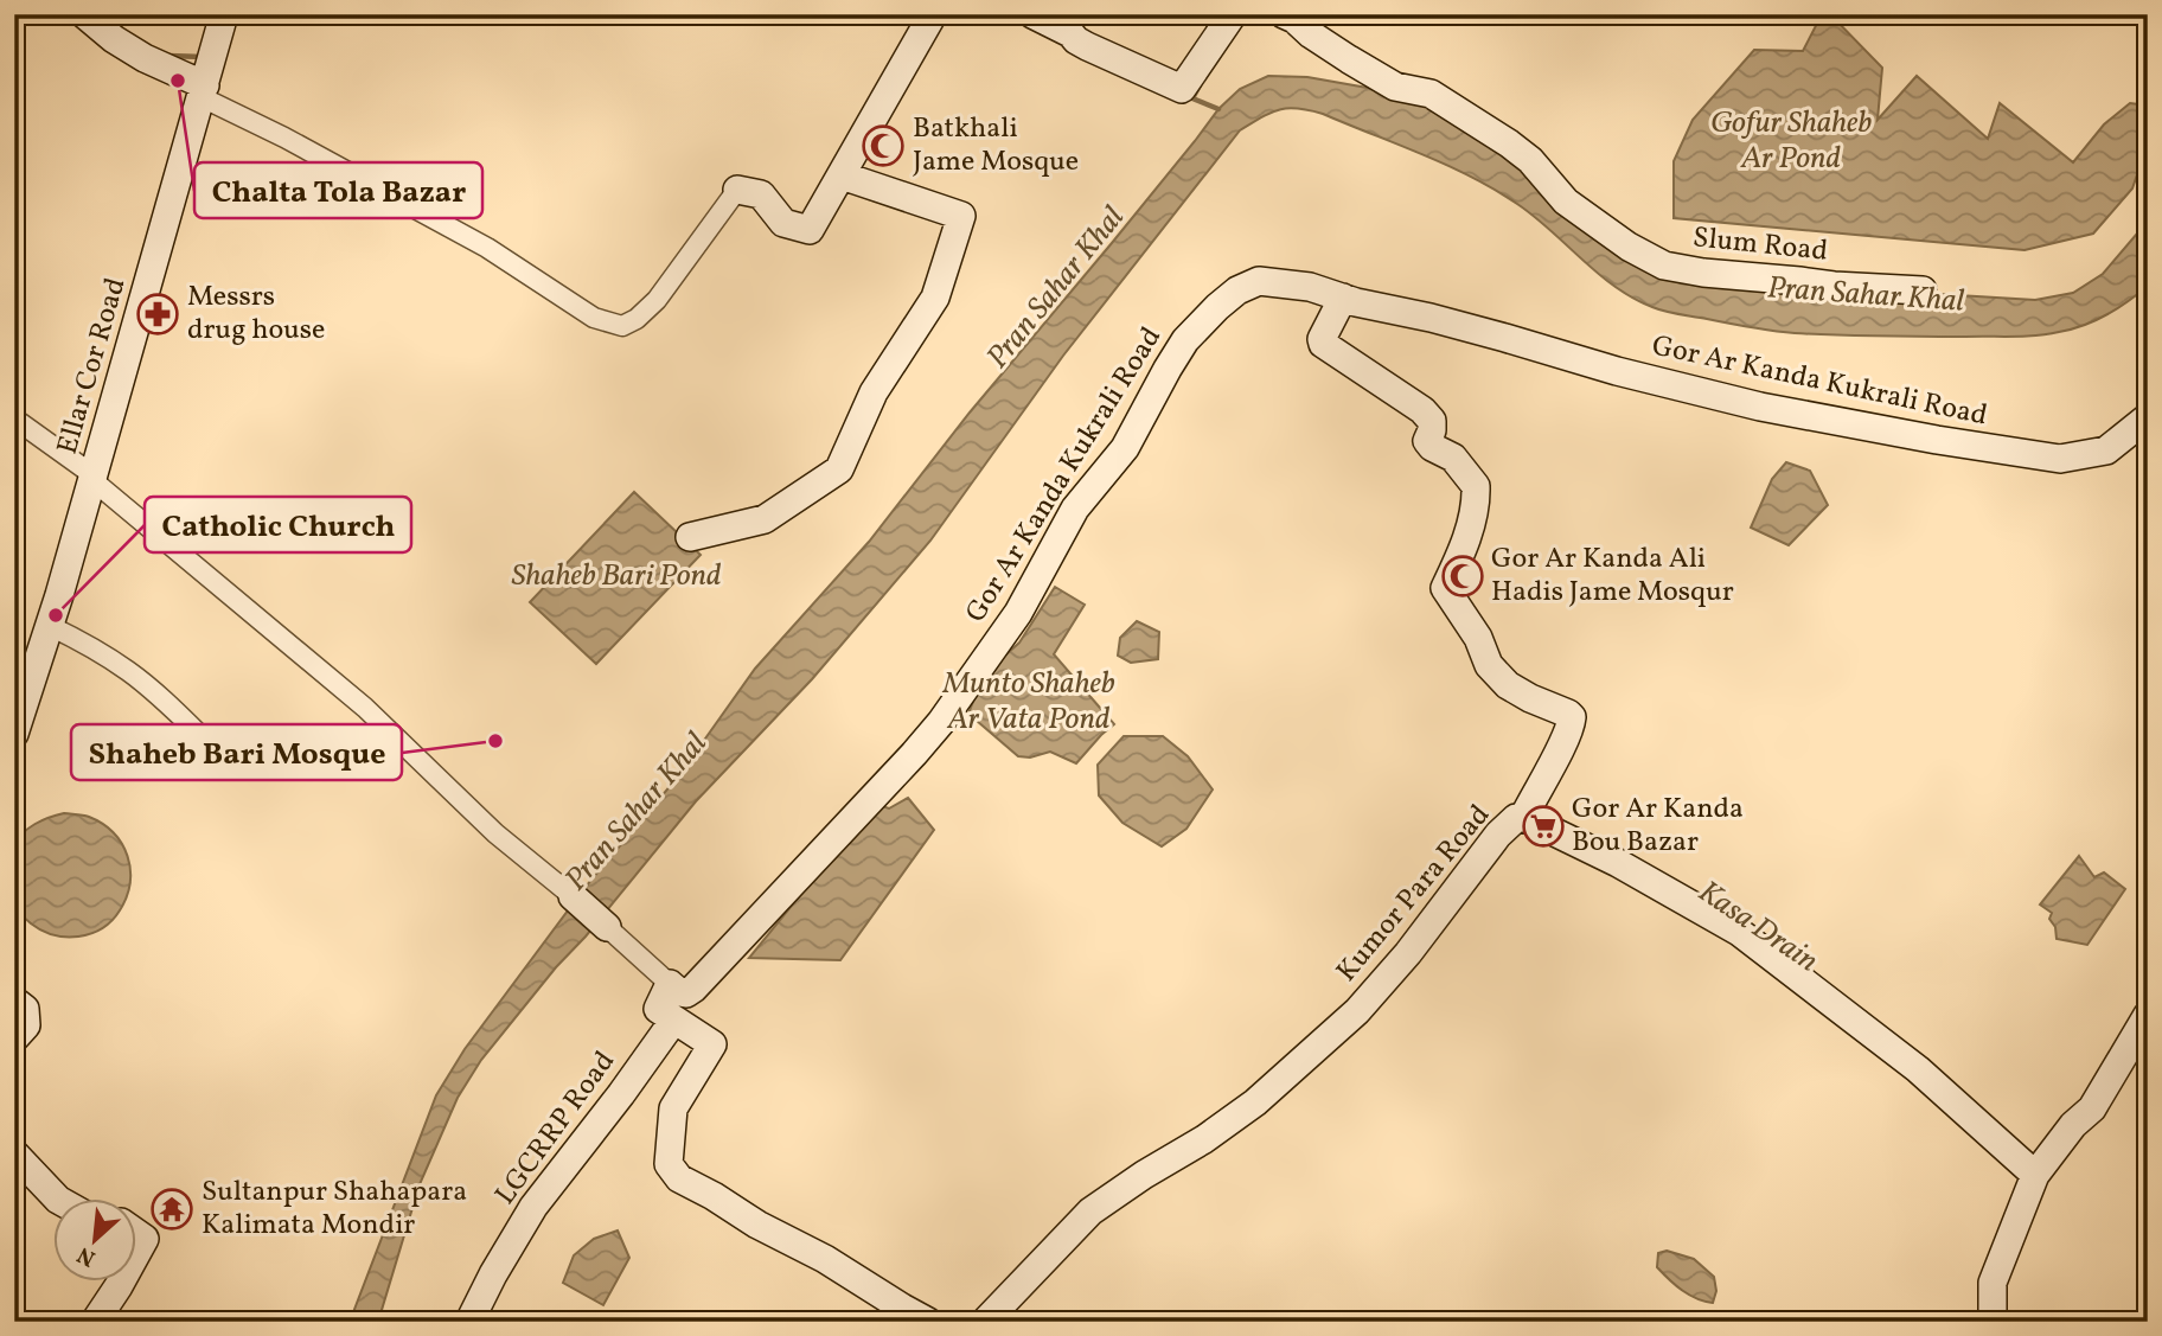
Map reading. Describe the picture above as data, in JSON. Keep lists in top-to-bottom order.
{
  "streets": {
    "street": [
      "Slum Road",
      "Ellar Cor Road",
      "Gor Ar Kanda Kukrali Road",
      "Kumor Para Road",
      "LGCRRP Road"
    ]
  },
  "water": [
    "Gofur Shaheb Ar Pond",
    "Pran Sahar Khal",
    "Shaheb Bari Pond",
    "Munto Shaheb Ar Vata Pond",
    "Kasa Drain"
  ],
  "places": {
    "other": ["Chalta Tola Bazar", "Catholic Church", "Shaheb Bari Mosque"],
    "mosque": ["Batkhali Jame Mosque", "Gor Ar Kanda Ali Hadis Jame Mosqur"],
    "pharmacy": ["Messrs drug house"],
    "supermarket": ["Gor Ar Kanda Bou Bazar"],
    "temple": ["Sultanpur Shahapara Kalimata Mondir"]
  },
  "north": "bottom left"
}
